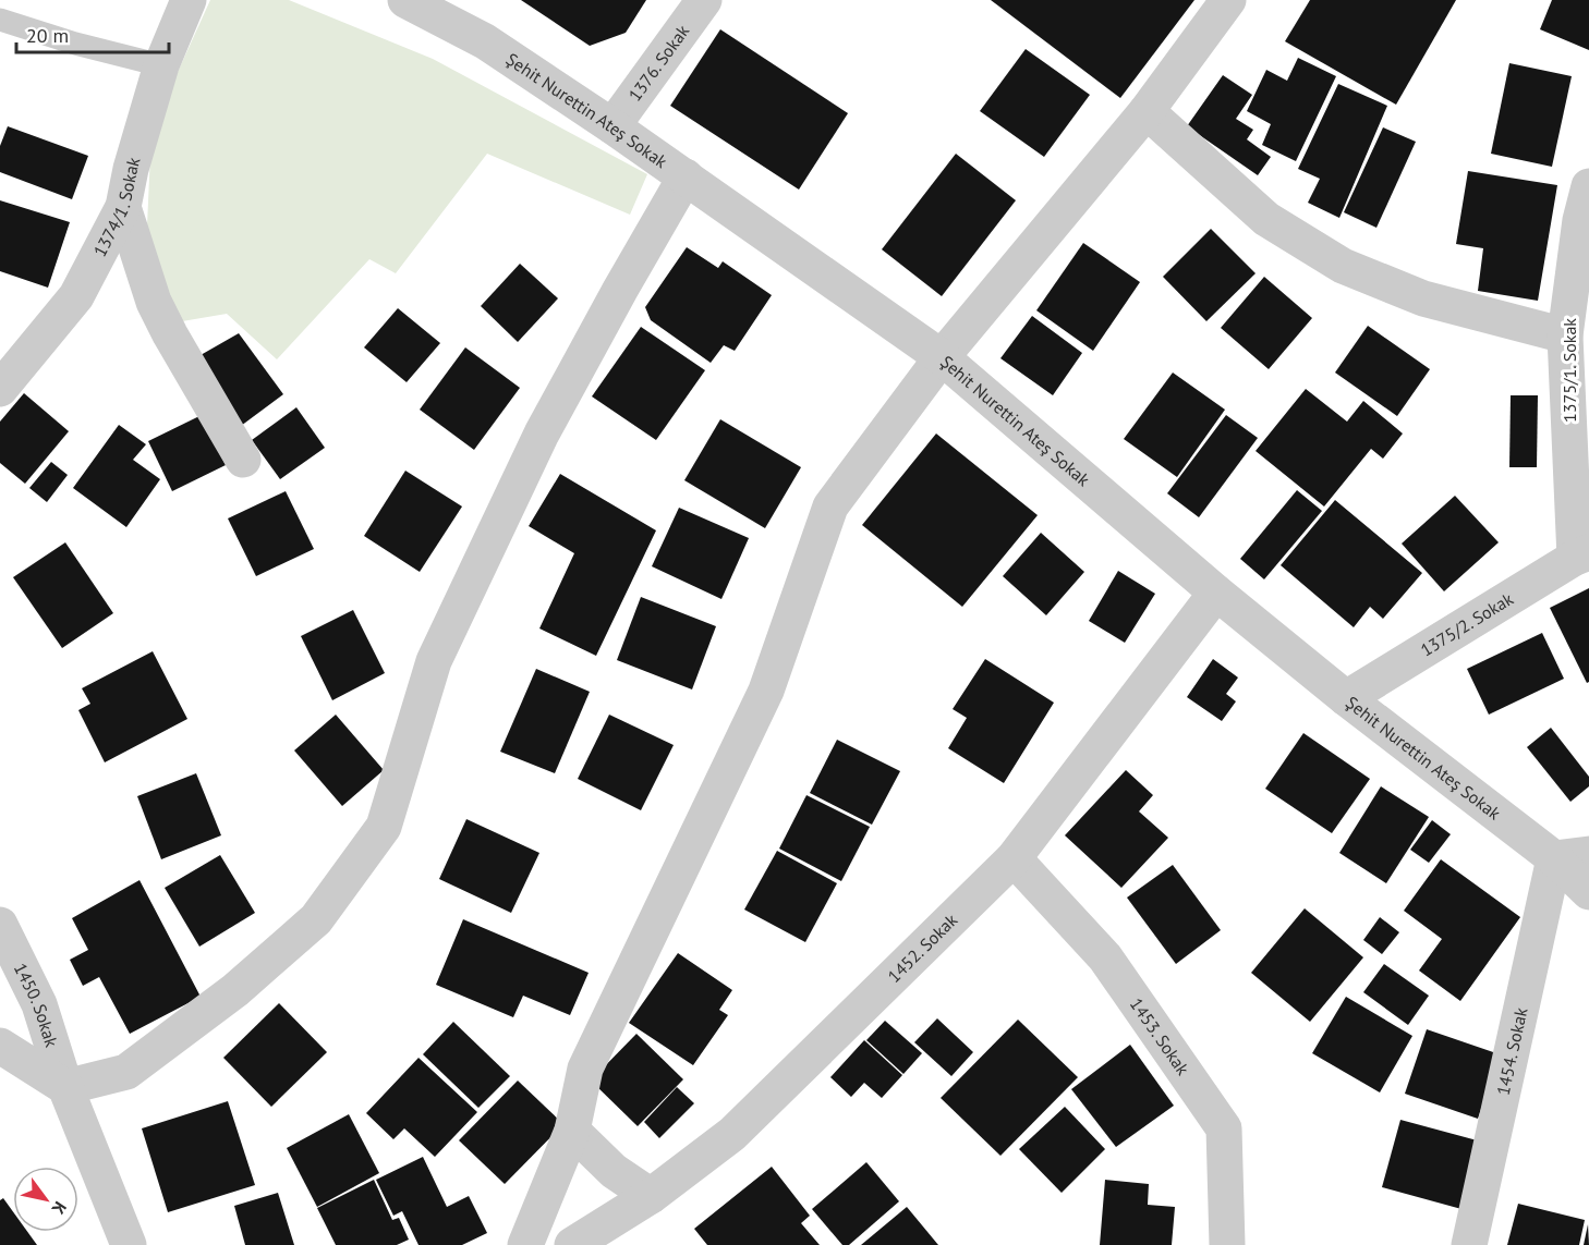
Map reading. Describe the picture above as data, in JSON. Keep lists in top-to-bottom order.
{
  "streets": {
    "street": [
      "1376. Sokak",
      "Şehit Nurettin Ateş Sokak",
      "1374/1. Sokak",
      "1375/1. Sokak",
      "1375/2. Sokak",
      "1452. Sokak",
      "1450. Sokak",
      "1453. Sokak",
      "1454. Sokak"
    ]
  },
  "crossings": [
    ["1376. Sokak", "Şehit Nurettin Ateş Sokak"],
    ["Şehit Nurettin Ateş Sokak", "1375/2. Sokak"],
    ["Şehit Nurettin Ateş Sokak", "1452. Sokak"],
    ["Şehit Nurettin Ateş Sokak", "1454. Sokak"],
    ["1375/1. Sokak", "1375/2. Sokak"],
    ["1452. Sokak", "1453. Sokak"]
  ],
  "scale_bar": "20 m",
  "north": "bottom right"
}
